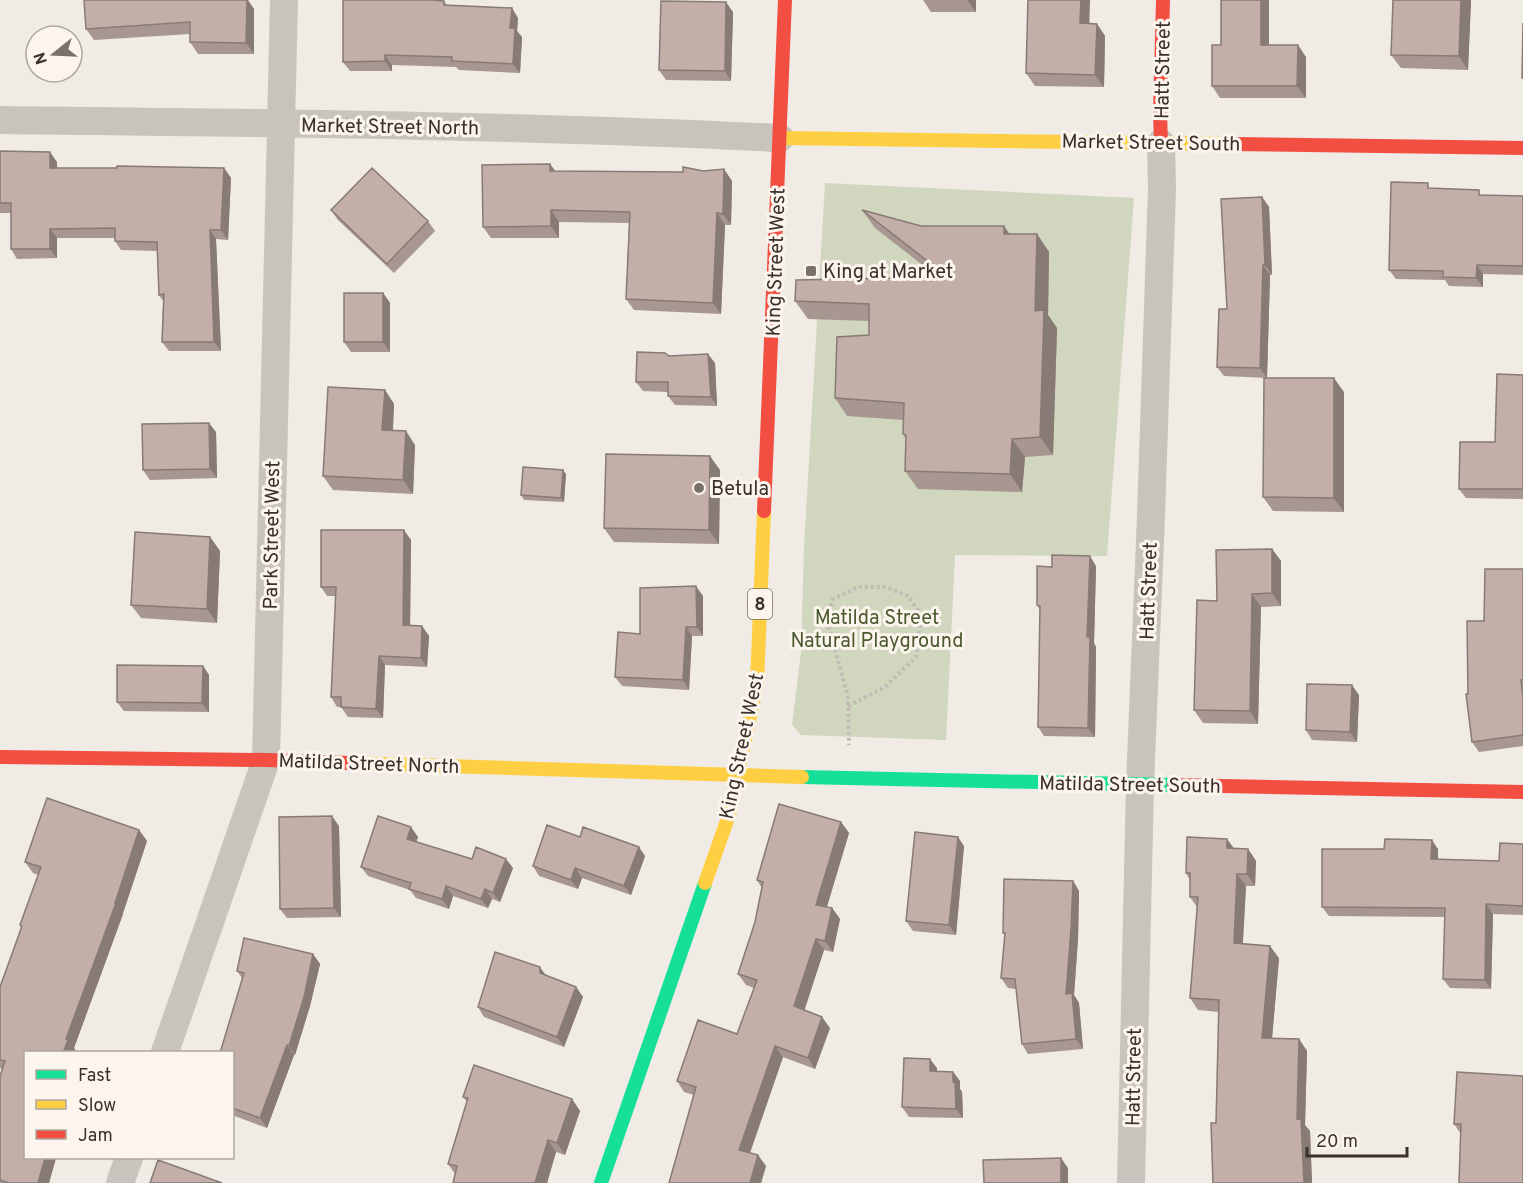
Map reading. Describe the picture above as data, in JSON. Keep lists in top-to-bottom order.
{
  "streets": {
    "street": [
      "Hatt Street",
      "Market Street North",
      "Market Street South",
      "King Street West",
      "Park Street West",
      "8",
      "Matilda Street North",
      "Matilda Street South"
    ]
  },
  "crossings": [
    ["Hatt Street", "Market Street South"],
    ["Hatt Street", "Matilda Street South"],
    ["Market Street North", "Market Street South"],
    ["Market Street North", "King Street West"],
    ["Market Street North", "Park Street West"],
    ["Market Street South", "King Street West"],
    ["King Street West", "Matilda Street North"],
    ["King Street West", "Matilda Street South"],
    ["Park Street West", "Matilda Street North"],
    ["Matilda Street North", "Matilda Street South"]
  ],
  "parks": ["Matilda Street Natural Playground"],
  "places": {
    "transit": ["King at Market"],
    "other": ["Betula"]
  },
  "legend": ["Fast", "Slow", "Jam"],
  "scale_bar": "20 m",
  "north": "left"
}
